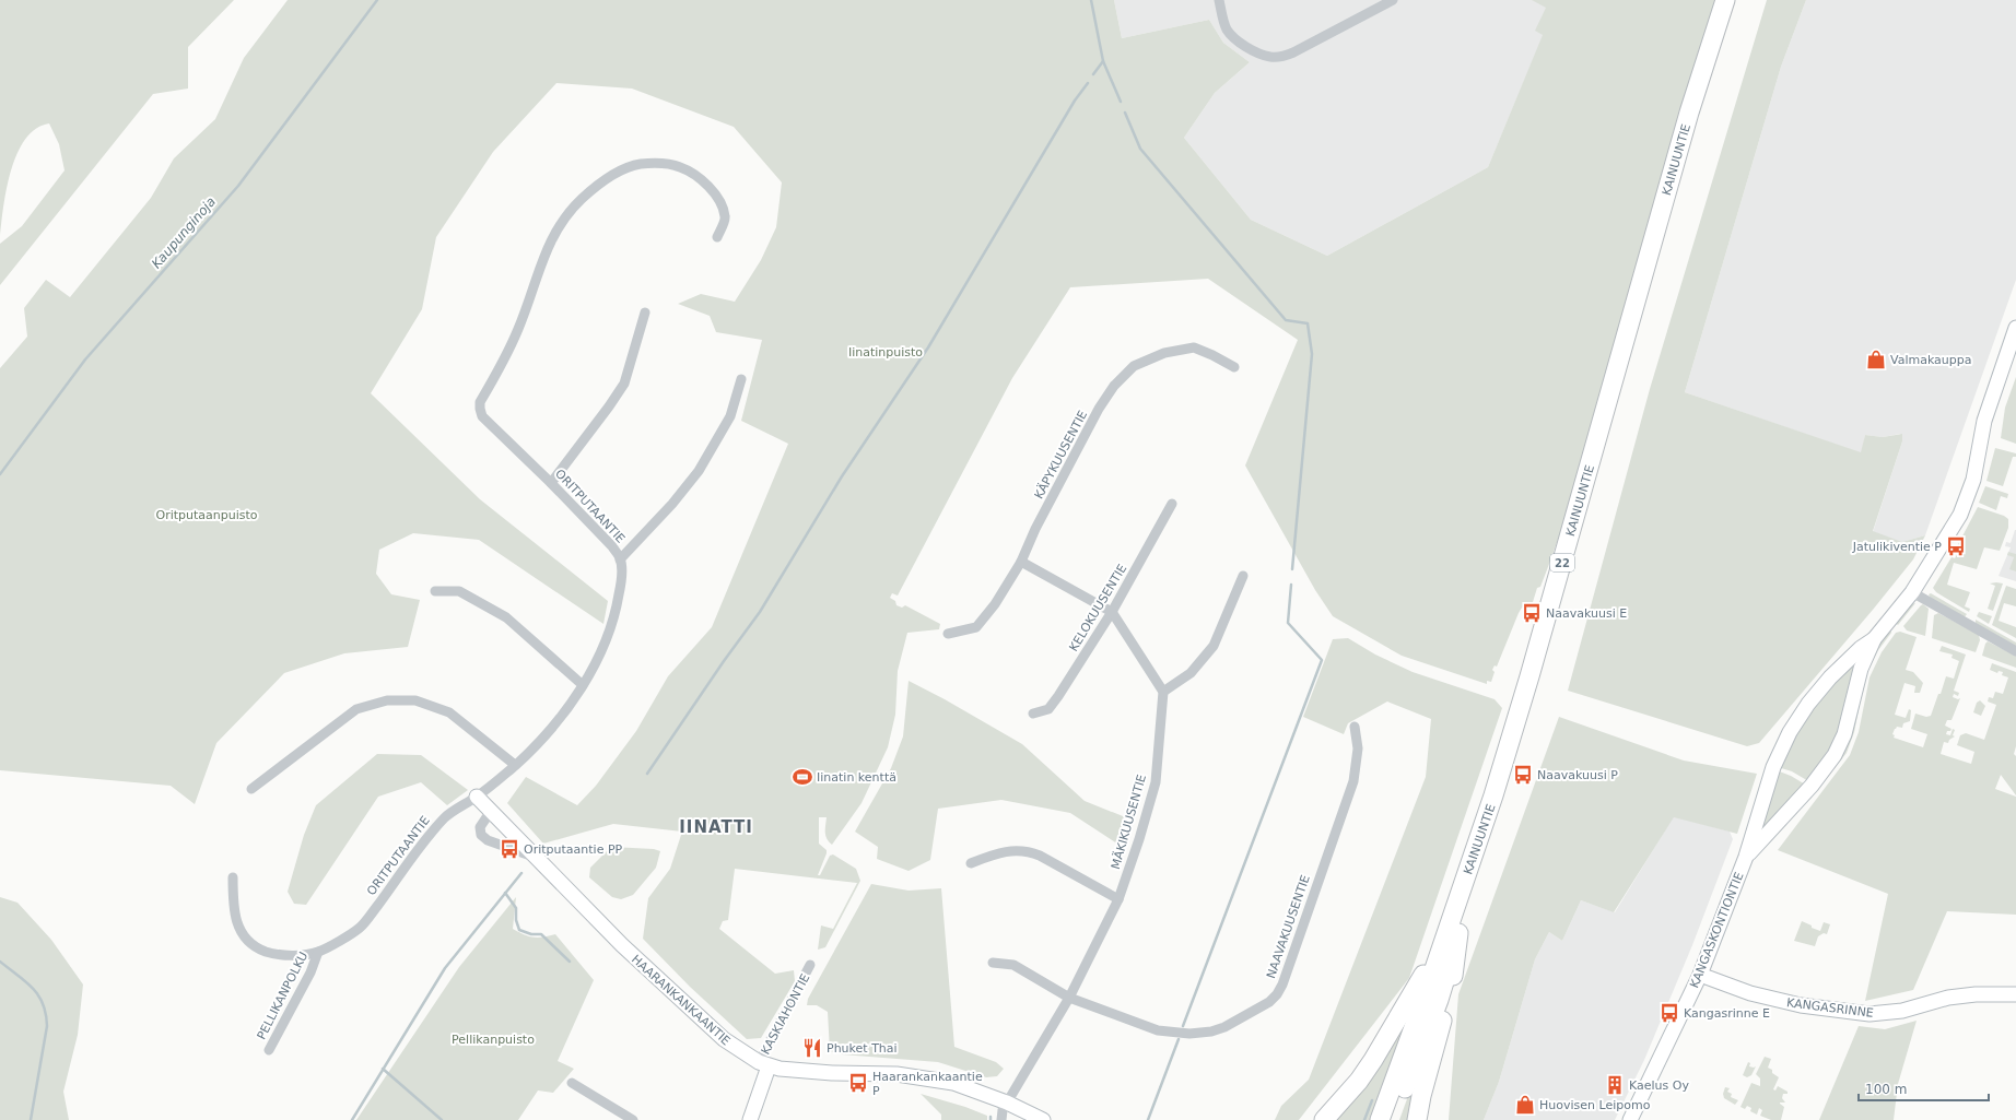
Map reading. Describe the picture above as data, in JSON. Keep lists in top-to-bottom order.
{
  "streets": {
    "highway": ["KAINUUNTIE", "22"],
    "street": [
      "KÄPYKUUSENTIE",
      "ORITPUTAANTIE",
      "KELOKUUSENTIE",
      "MÄKIKUUSENTIE",
      "NAAVAKUUSENTIE",
      "KANGASKONTIONTIE",
      "PELLIKANPOLKU",
      "HAARANKANKAANTIE",
      "KANGASRINNE",
      "KASKIAHONTIE"
    ]
  },
  "crossings": [
    ["ORITPUTAANTIE", "PELLIKANPOLKU"],
    ["ORITPUTAANTIE", "HAARANKANKAANTIE"],
    ["MÄKIKUUSENTIE", "NAAVAKUUSENTIE"],
    ["MÄKIKUUSENTIE", "HAARANKANKAANTIE"],
    ["KANGASKONTIONTIE", "KANGASRINNE"],
    ["HAARANKANKAANTIE", "KASKIAHONTIE"]
  ],
  "districts": ["IINATTI"],
  "water": ["Kaupunginoja"],
  "parks": ["Iinatinpuisto", "Oritputaanpuisto", "Pellikanpuisto"],
  "places": {
    "shop": ["Valmakauppa", "Huovisen Leipomo"],
    "bus stop": [
      "Jatulikiventie P",
      "Naavakuusi E",
      "Naavakuusi P",
      "Oritputaantie PP",
      "Kangasrinne E",
      "Haarankankaantie P"
    ],
    "sports": ["Iinatin kenttä"],
    "restaurant": ["Phuket Thai"],
    "building": ["Kaelus Oy"]
  },
  "scale_bar": "100 m"
}
